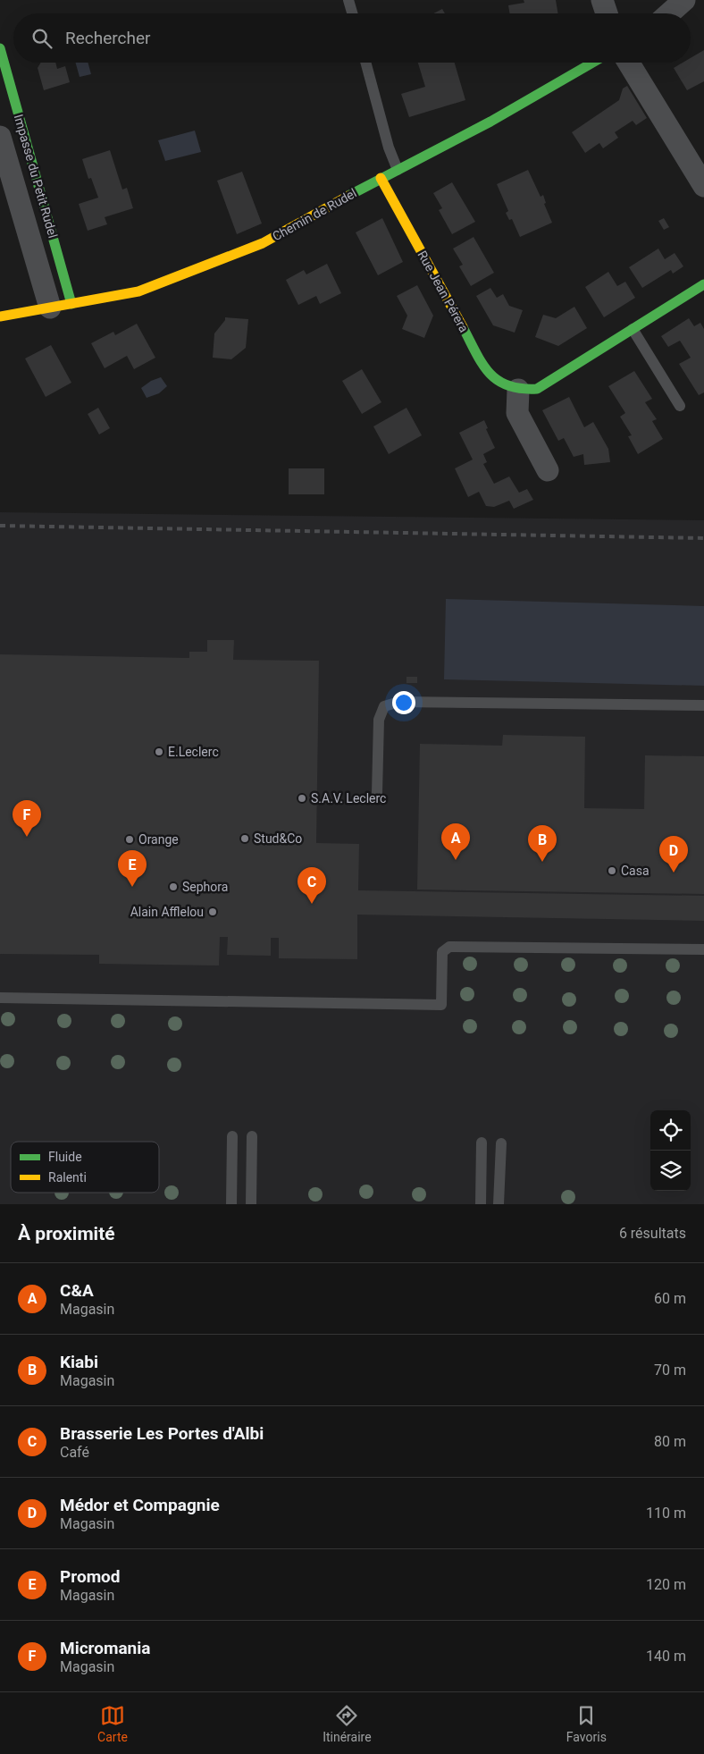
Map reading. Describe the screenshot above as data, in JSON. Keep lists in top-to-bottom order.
{
  "streets": {
    "street": ["Impasse du Petit Rudel", "Chemin de Rudel", "Rue Jean Pérera"]
  },
  "crossings": [
    ["Impasse du Petit Rudel", "Chemin de Rudel"],
    ["Chemin de Rudel", "Rue Jean Pérera"]
  ],
  "places": [
    "E.Leclerc",
    "S.A.V. Leclerc",
    "Stud&Co",
    "Orange",
    "Casa",
    "Sephora",
    "Alain Afflelou"
  ],
  "legend": ["Fluide", "Ralenti"],
  "page": {
    "search": "Rechercher",
    "pins": [
      "F",
      "A",
      "B",
      "D",
      "E",
      "C"
    ],
    "heading": ["À proximité", "6 résultats"],
    "list": [
      {
        "mark": "A",
        "name": "C&A",
        "note": "Magasin",
        "value": "60 m"
      },
      {
        "mark": "B",
        "name": "Kiabi",
        "note": "Magasin",
        "value": "70 m"
      },
      {
        "mark": "C",
        "name": "Brasserie Les Portes d'Albi",
        "note": "Café",
        "value": "80 m"
      },
      {
        "mark": "D",
        "name": "Médor et Compagnie",
        "note": "Magasin",
        "value": "110 m"
      },
      {
        "mark": "E",
        "name": "Promod",
        "note": "Magasin",
        "value": "120 m"
      },
      {
        "mark": "F",
        "name": "Micromania",
        "note": "Magasin",
        "value": "140 m"
      }
    ],
    "nav": ["Carte", "Itinéraire", "Favoris"]
  }
}
